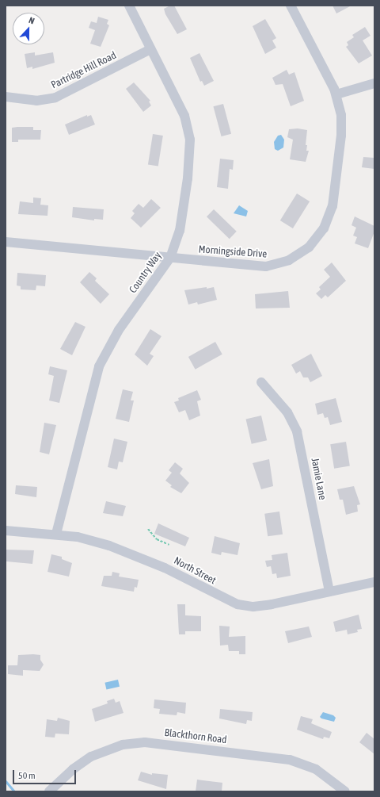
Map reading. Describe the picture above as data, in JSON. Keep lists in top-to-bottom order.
{
  "streets": {
    "street": [
      "Partridge Hill Road",
      "Morningside Drive",
      "Country Way",
      "Jamie Lane",
      "North Street",
      "Blackthorn Road"
    ]
  },
  "crossings": [
    ["Partridge Hill Road", "Country Way"],
    ["Morningside Drive", "Country Way"],
    ["Country Way", "North Street"],
    ["Jamie Lane", "North Street"]
  ],
  "scale_bar": "50 m",
  "north": "top"
}
